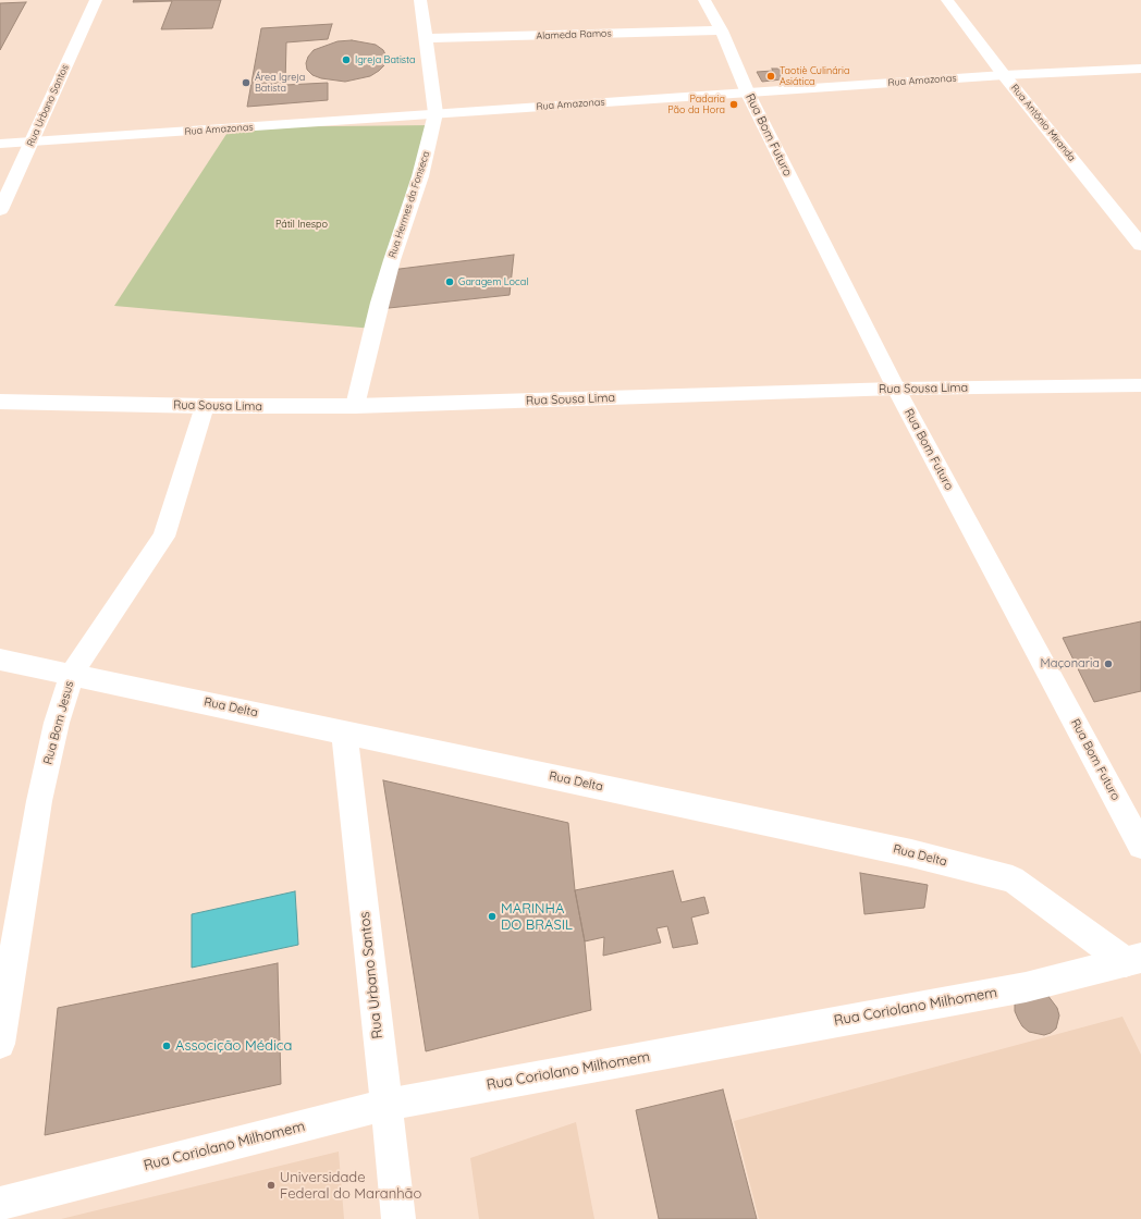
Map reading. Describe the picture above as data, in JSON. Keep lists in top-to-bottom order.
{
  "streets": {
    "street": [
      "Alameda Ramos",
      "Rua Amazonas",
      "Rua Urbano Santos",
      "Rua Antônio Miranda",
      "Rua Bom Futuro",
      "Rua Hermes da Fonseca",
      "Rua Sousa Lima",
      "Rua Delta",
      "Rua Bom Jesus",
      "Rua Coriolano Milhomem"
    ]
  },
  "crossings": [
    ["Alameda Ramos", "Rua Bom Futuro"],
    ["Alameda Ramos", "Rua Hermes da Fonseca"],
    ["Rua Amazonas", "Rua Urbano Santos"],
    ["Rua Amazonas", "Rua Antônio Miranda"],
    ["Rua Amazonas", "Rua Bom Futuro"],
    ["Rua Amazonas", "Rua Hermes da Fonseca"],
    ["Rua Urbano Santos", "Rua Delta"],
    ["Rua Urbano Santos", "Rua Coriolano Milhomem"],
    ["Rua Bom Futuro", "Rua Sousa Lima"],
    ["Rua Hermes da Fonseca", "Rua Sousa Lima"],
    ["Rua Sousa Lima", "Rua Bom Jesus"],
    ["Rua Delta", "Rua Bom Jesus"],
    ["Rua Delta", "Rua Coriolano Milhomem"]
  ],
  "parks": ["Pátil Inespo"],
  "places": [
    "Igreja Batista",
    "Taotiè Culinária Asiática",
    "Área Igreja Batista",
    "Padaria Pão da Hora",
    "Garagem Local",
    "Maçonaria",
    "MARINHA DO BRASIL",
    "Associção Médica",
    "Universidade Federal do Maranhão"
  ]
}
